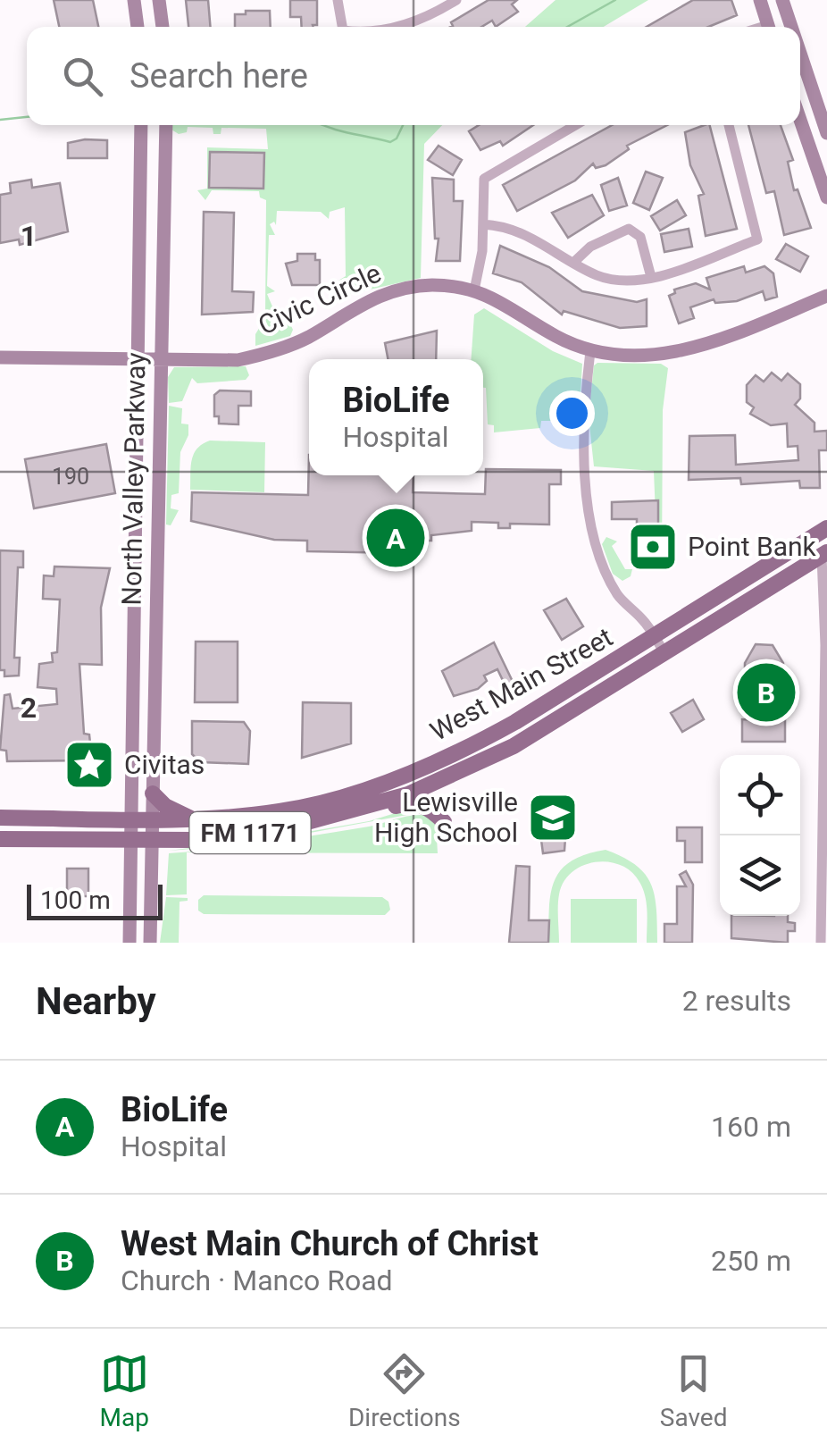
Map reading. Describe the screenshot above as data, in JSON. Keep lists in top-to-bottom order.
{
  "streets": {
    "main road": [
      "Civic Circle",
      "North Valley Parkway",
      "West Main Street",
      "FM 1171"
    ]
  },
  "crossings": [
    ["Civic Circle", "North Valley Parkway"],
    ["North Valley Parkway", "West Main Street"]
  ],
  "places": {
    "bank": ["Point Bank"],
    "place": ["Civitas"],
    "school or university": ["Lewisville High School"]
  },
  "house_numbers": ["190"],
  "scale_bar": "100 m",
  "page": {
    "search": "Search here",
    "popup": ["BioLife", "Hospital"],
    "pins": ["A", "B"],
    "scale": "100 m",
    "heading": ["Nearby", "2 results"],
    "list": [
      {
        "mark": "A",
        "name": "BioLife",
        "note": "Hospital",
        "value": "160 m"
      },
      {
        "mark": "B",
        "name": "West Main Church of Christ",
        "note": "Church · Manco Road",
        "value": "250 m"
      }
    ],
    "nav": ["Map", "Directions", "Saved"]
  },
  "grid": {
    "rows": ["1", "2"]
  }
}
